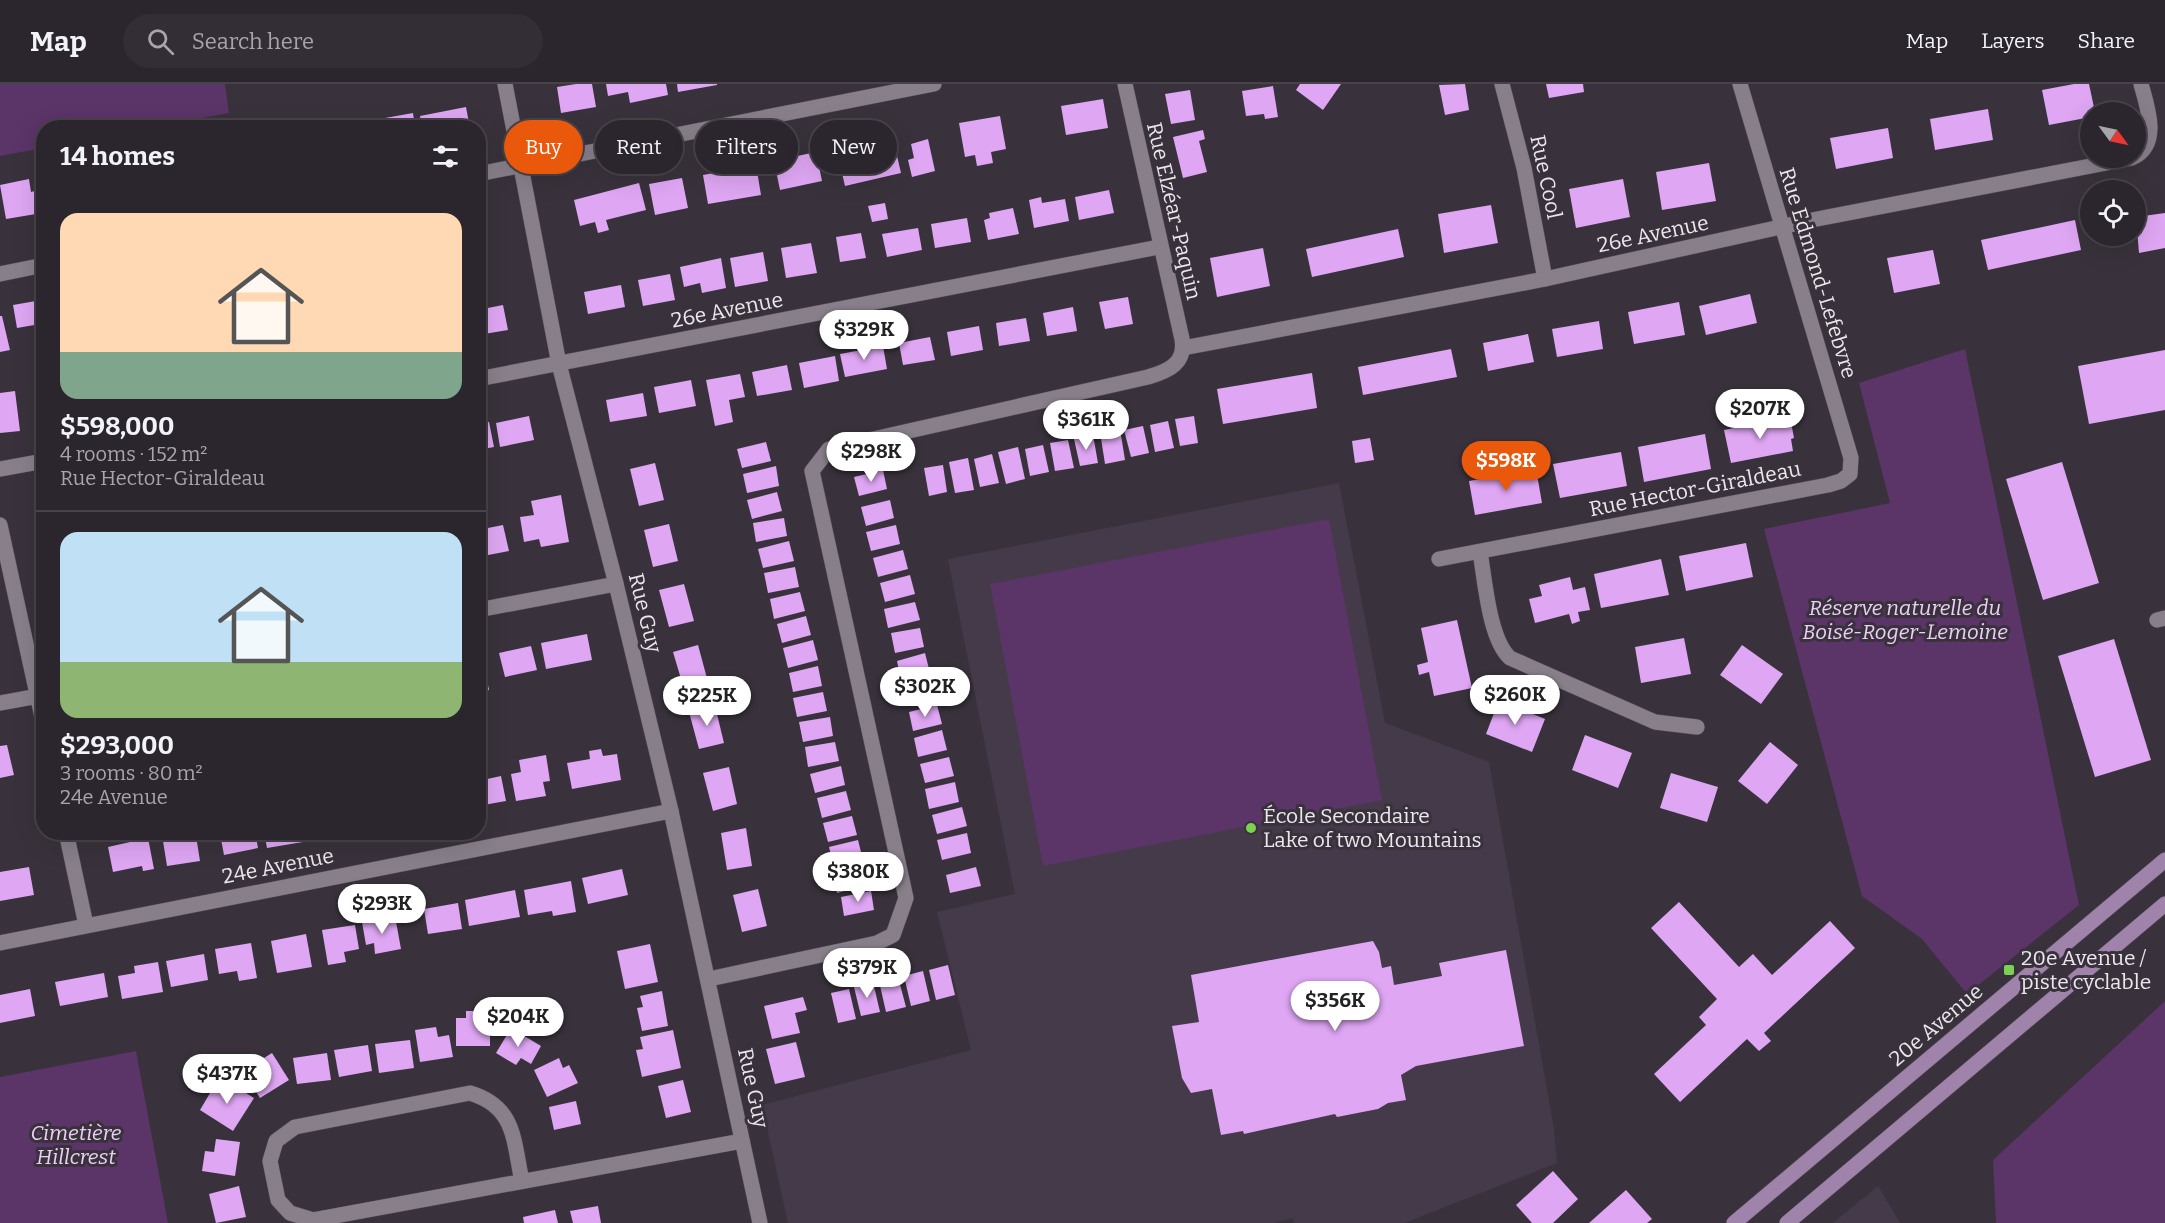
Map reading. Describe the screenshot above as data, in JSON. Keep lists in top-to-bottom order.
{
  "streets": {
    "street": [
      "Rue Cool",
      "Rue Elzéar-Paquin",
      "26e Avenue",
      "Rue Edmond-Lefebvre",
      "Rue Hector-Giraldeau",
      "Rue Guy",
      "24e Avenue",
      "20e Avenue"
    ]
  },
  "crossings": [
    ["Rue Cool", "26e Avenue"],
    ["Rue Elzéar-Paquin", "26e Avenue"],
    ["26e Avenue", "Rue Edmond-Lefebvre"],
    ["26e Avenue", "Rue Guy"],
    ["Rue Edmond-Lefebvre", "Rue Hector-Giraldeau"],
    ["Rue Guy", "24e Avenue"]
  ],
  "parks": ["Réserve naturelle du Boisé-Roger-Lemoine", "Cimetière Hillcrest"],
  "places": {
    "other": ["École Secondaire Lake of two Mountains"],
    "transit": ["20e Avenue / piste cyclable"]
  },
  "north": "bottom right",
  "page": {
    "header": "Map",
    "search": "Search here",
    "nav": ["Map", "Layers", "Share"],
    "chip": [
      "Buy",
      "Rent",
      "Filters",
      "New"
    ],
    "heading": "14 homes",
    "list": [
      {
        "name": "$598,000",
        "note": "4 rooms · 152 m² · Rue Hector-Giraldeau"
      },
      {
        "name": "$293,000",
        "note": "3 rooms · 80 m² · 24e Avenue"
      }
    ],
    "price": [
      "$329K",
      "$207K",
      "$361K",
      "$298K",
      "$598K",
      "$302K",
      "$260K",
      "$225K",
      "$380K",
      "$293K",
      "$379K",
      "$356K",
      "$204K",
      "$437K"
    ]
  }
}
